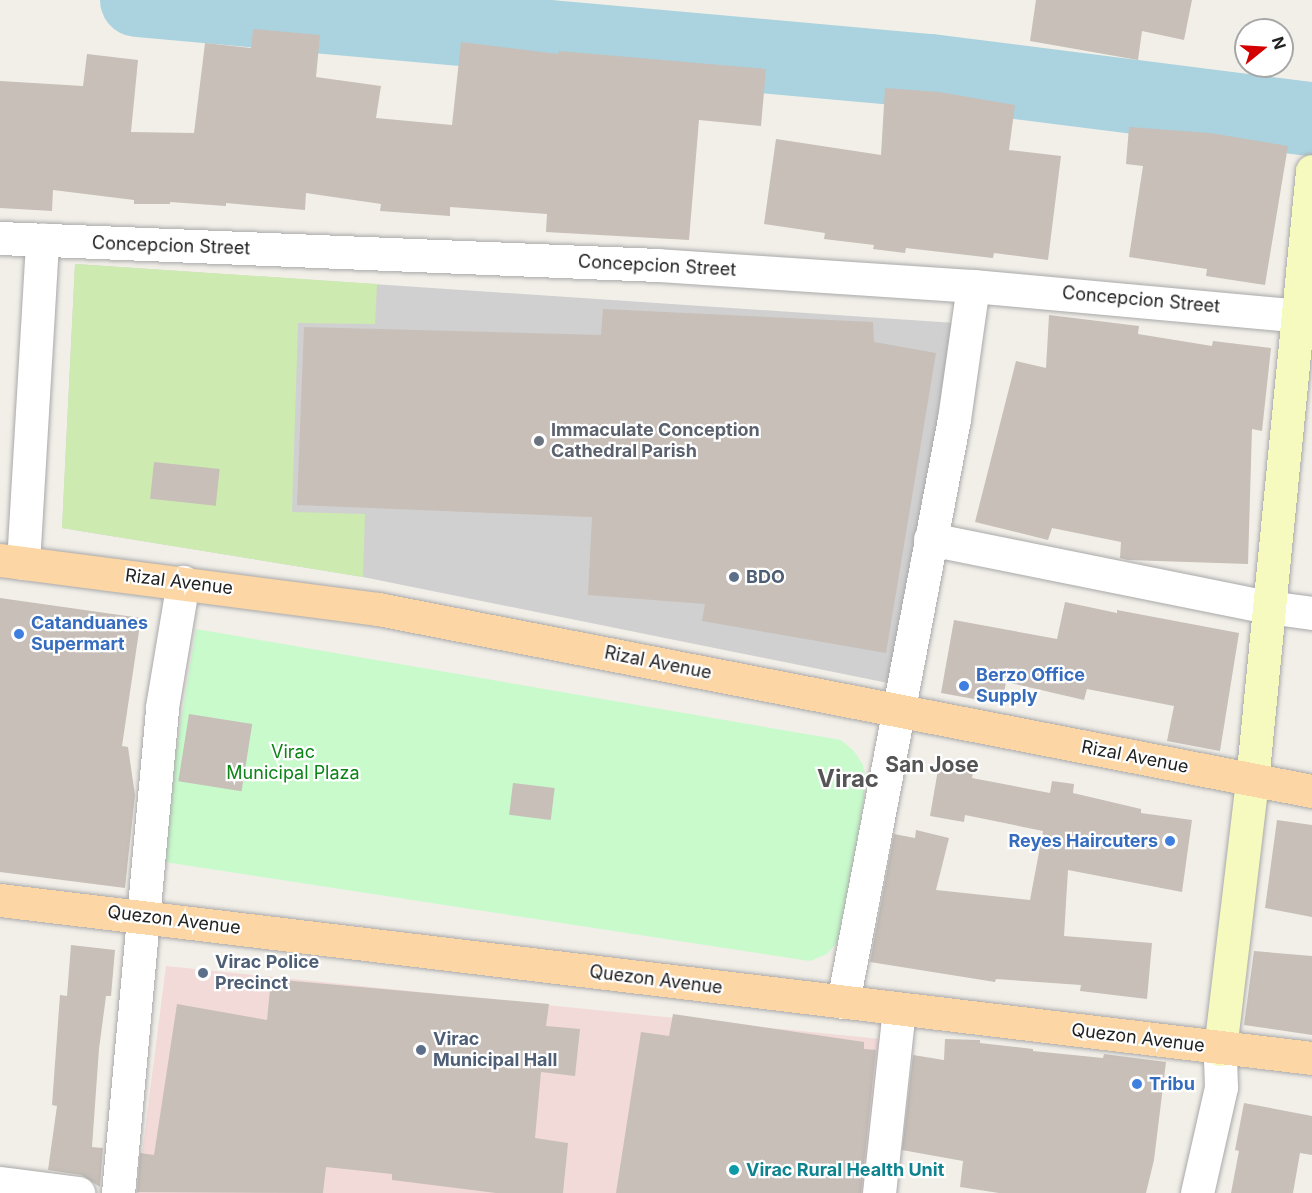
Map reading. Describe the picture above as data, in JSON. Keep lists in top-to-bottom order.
{
  "streets": {
    "main road": ["Rizal Avenue", "Quezon Avenue"],
    "street": ["Concepcion Street"]
  },
  "districts": ["San Jose", "Virac"],
  "parks": ["Virac Municipal Plaza"],
  "places": [
    "Immaculate Conception Cathedral Parish",
    "BDO",
    "Catanduanes Supermart",
    "Berzo Office Supply",
    "Reyes Haircuters",
    "Virac Police Precinct",
    "Virac Municipal Hall",
    "Tribu",
    "Virac Rural Health Unit"
  ],
  "north": "right"
}
